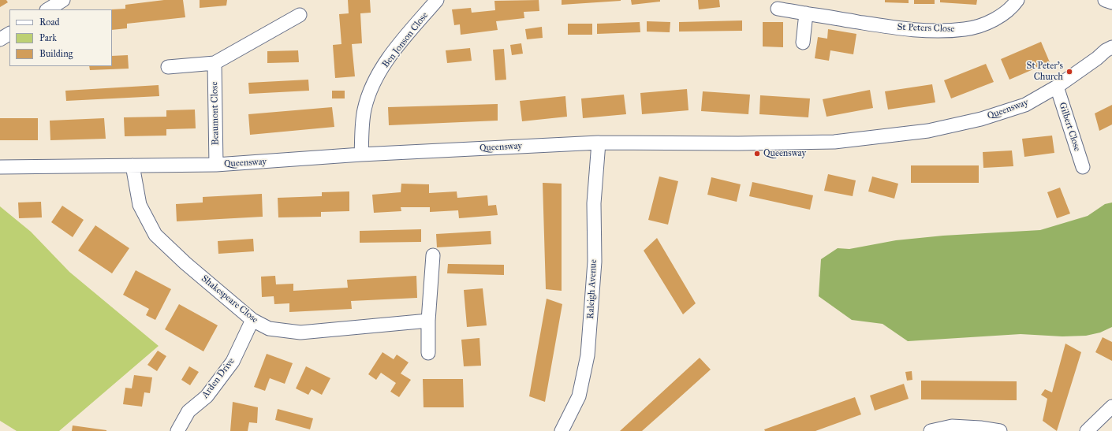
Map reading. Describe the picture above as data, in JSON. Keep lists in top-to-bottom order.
{
  "streets": {
    "street": [
      "St Peters Close",
      "Ben Jonson Close",
      "Queensway",
      "Beaumont Close",
      "Gilbert Close",
      "Raleigh Avenue",
      "Shakespeare Close",
      "Arden Drive"
    ]
  },
  "crossings": [
    ["Ben Jonson Close", "Queensway"],
    ["Queensway", "Beaumont Close"],
    ["Queensway", "Gilbert Close"],
    ["Queensway", "Raleigh Avenue"],
    ["Queensway", "Shakespeare Close"],
    ["Shakespeare Close", "Arden Drive"]
  ],
  "places": ["St Peter's Church", "Queensway"],
  "legend": ["Road", "Park", "Building"]
}
